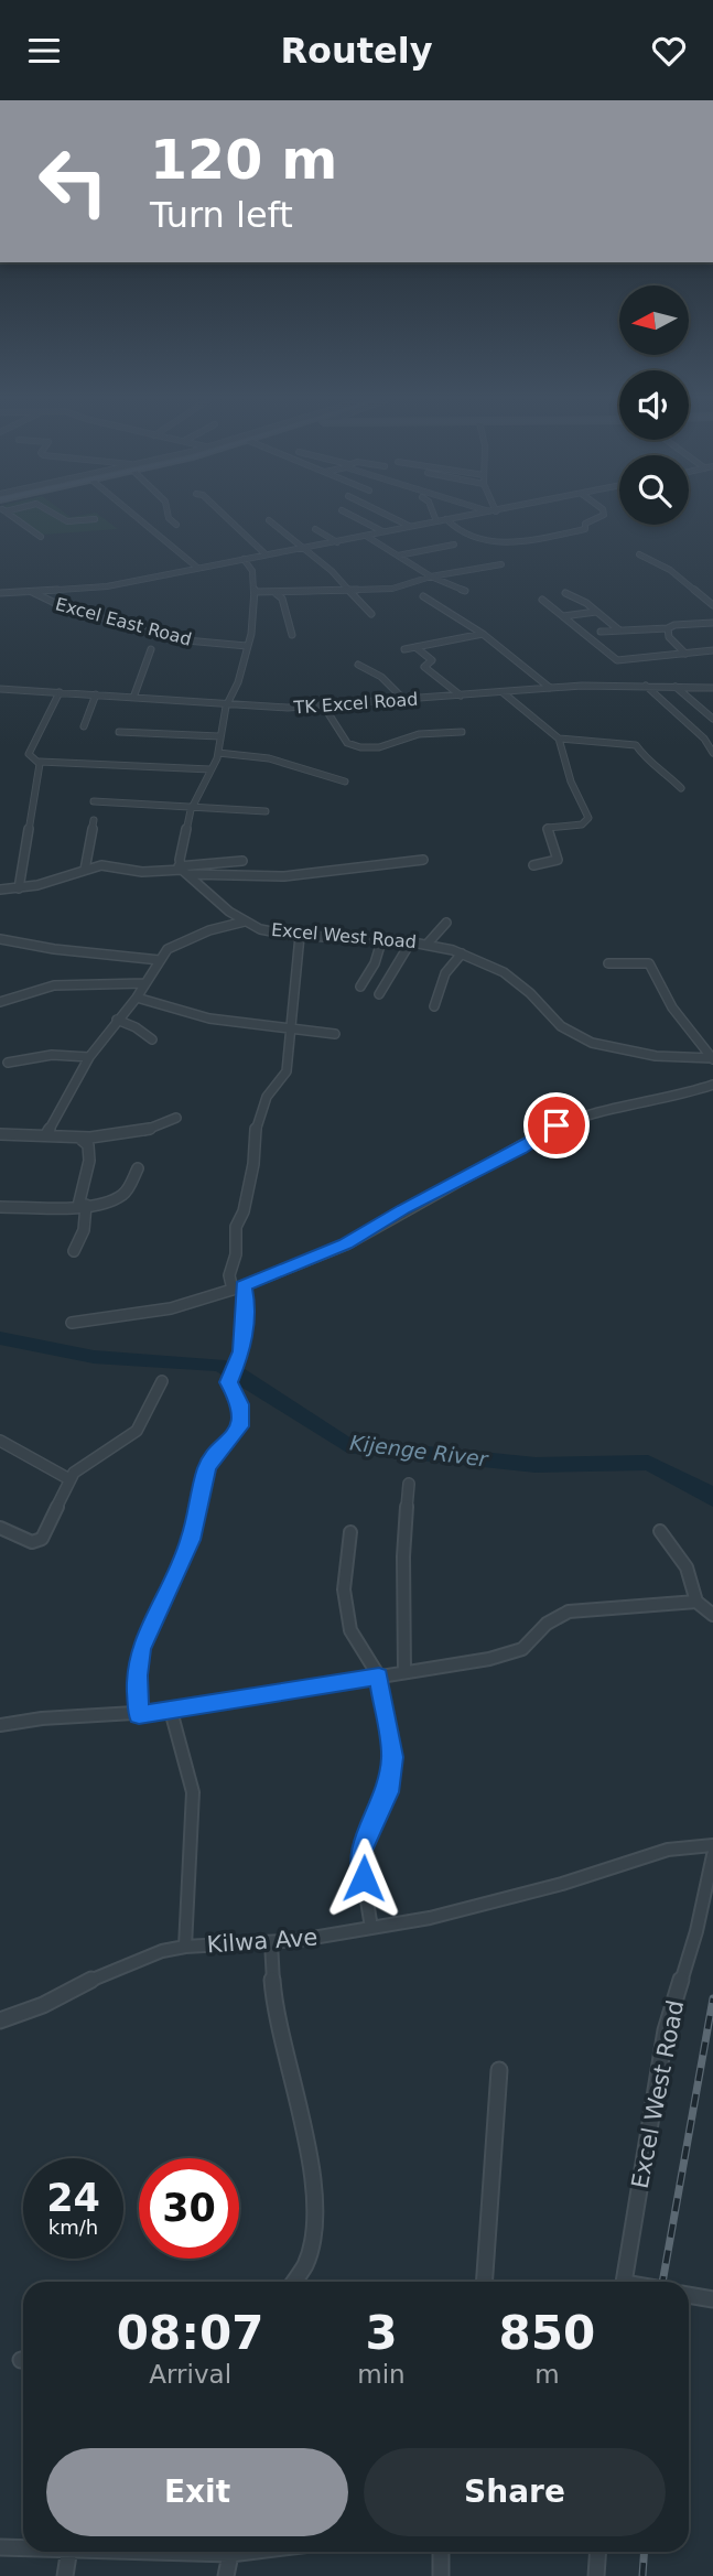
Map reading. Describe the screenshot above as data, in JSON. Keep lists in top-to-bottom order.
{
  "streets": {
    "street": [
      "Excel East Road",
      "TK Excel Road",
      "Excel West Road",
      "Kilwa Ave"
    ]
  },
  "water": ["Kijenge River"],
  "north": "left",
  "page": {
    "header": "Routely",
    "turn": ["120 m", "Turn left"],
    "speed": "24 km/h",
    "limit": "30",
    "eta": [
      "08:07",
      "Arrival",
      "3",
      "min",
      "850",
      "m"
    ],
    "buttons": ["Exit", "Share"]
  }
}
